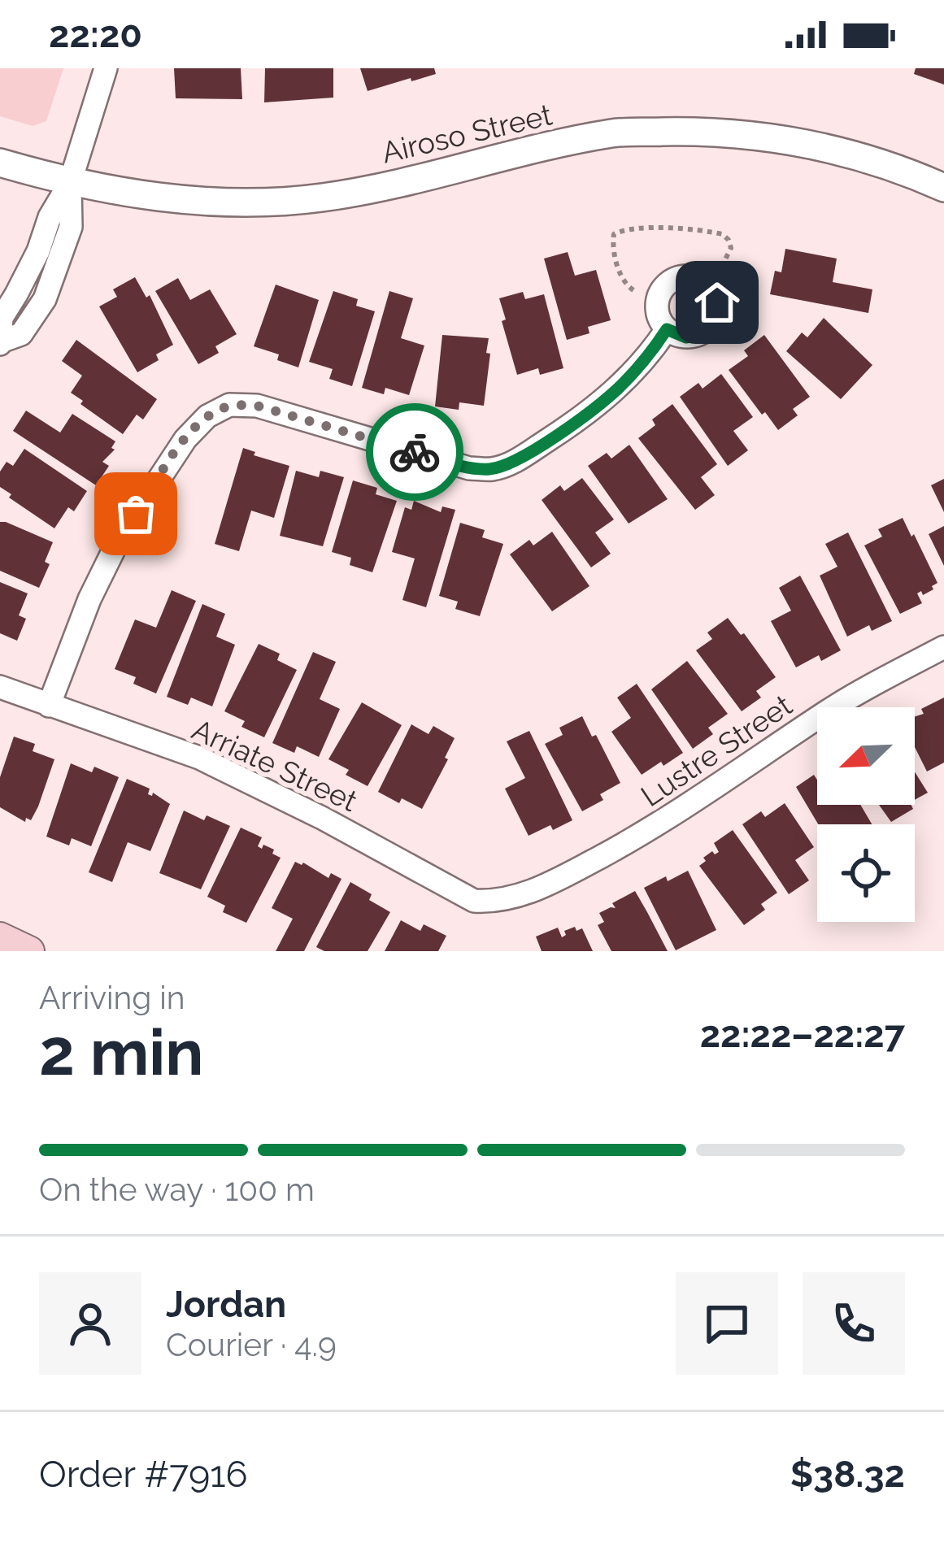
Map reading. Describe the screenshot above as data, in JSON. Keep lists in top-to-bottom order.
{
  "streets": {
    "street": ["Airoso Street", "Lustre Street", "Arriate Street"]
  },
  "crossings": [
    ["Lustre Street", "Arriate Street"]
  ],
  "north": "bottom left",
  "page": {
    "status": "22:20",
    "heading": ["2 min", "Arriving in", "22:22–22:27"],
    "panel": [
      "Jordan",
      "Courier · 4.9",
      "Order #7916",
      "$38.32"
    ],
    "bar": "On the way · 100 m"
  }
}
